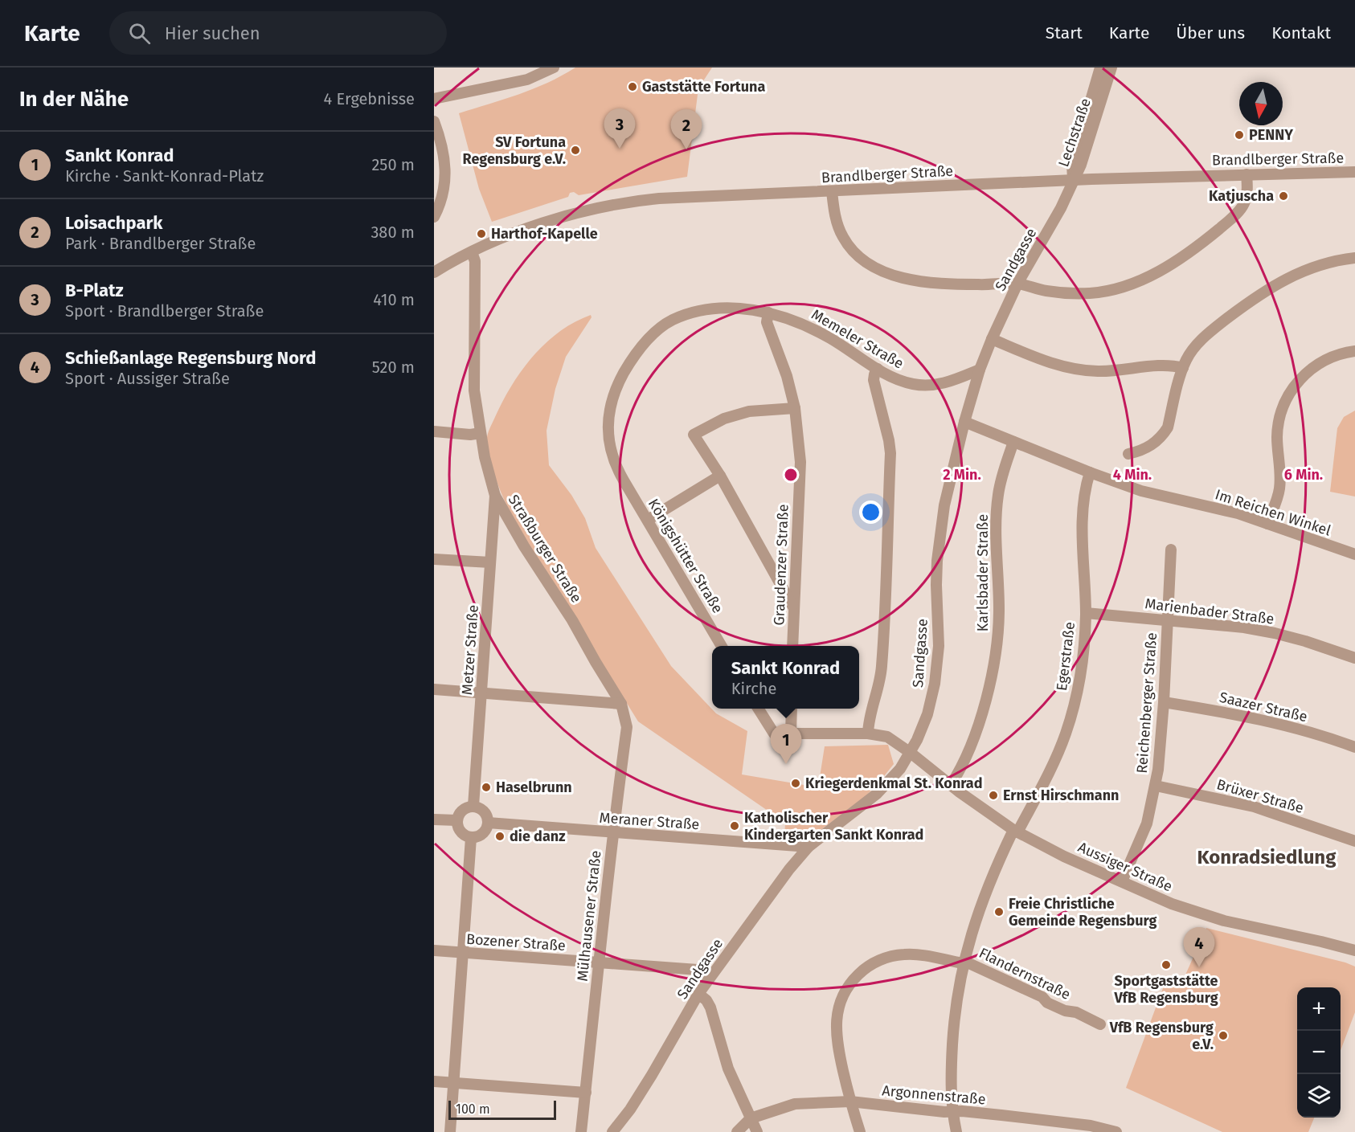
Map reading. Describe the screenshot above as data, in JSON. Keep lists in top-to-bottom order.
{
  "streets": {
    "street": [
      "Lechstraße",
      "Brandlberger Straße",
      "Sandgasse",
      "Memeler Straße",
      "Im Reichen Winkel",
      "Straßburger Straße",
      "Königshütter Straße",
      "Graudenzer Straße",
      "Karlsbader Straße",
      "Marienbader Straße",
      "Metzer Straße",
      "Egerstraße",
      "Reichenberger Straße",
      "Saazer Straße",
      "Brüxer Straße",
      "Meraner Straße",
      "Aussiger Straße",
      "Mülhausener Straße",
      "Bozener Straße",
      "Flandernstraße",
      "Argonnenstraße"
    ]
  },
  "crossings": [
    ["Lechstraße", "Brandlberger Straße"],
    ["Lechstraße", "Sandgasse"],
    ["Brandlberger Straße", "Sandgasse"],
    ["Brandlberger Straße", "Straßburger Straße"],
    ["Sandgasse", "Memeler Straße"],
    ["Sandgasse", "Im Reichen Winkel"],
    ["Sandgasse", "Meraner Straße"],
    ["Sandgasse", "Aussiger Straße"],
    ["Sandgasse", "Bozener Straße"],
    ["Memeler Straße", "Königshütter Straße"],
    ["Memeler Straße", "Graudenzer Straße"],
    ["Im Reichen Winkel", "Karlsbader Straße"],
    ["Im Reichen Winkel", "Egerstraße"],
    ["Straßburger Straße", "Metzer Straße"],
    ["Straßburger Straße", "Mülhausener Straße"],
    ["Karlsbader Straße", "Aussiger Straße"],
    ["Marienbader Straße", "Egerstraße"],
    ["Marienbader Straße", "Reichenberger Straße"],
    ["Metzer Straße", "Meraner Straße"],
    ["Egerstraße", "Aussiger Straße"],
    ["Egerstraße", "Flandernstraße"],
    ["Egerstraße", "Argonnenstraße"],
    ["Reichenberger Straße", "Saazer Straße"],
    ["Reichenberger Straße", "Brüxer Straße"],
    ["Reichenberger Straße", "Aussiger Straße"],
    ["Meraner Straße", "Mülhausener Straße"],
    ["Mülhausener Straße", "Bozener Straße"],
    ["Flandernstraße", "Argonnenstraße"]
  ],
  "districts": ["Konradsiedlung"],
  "places": [
    "Gaststätte Fortuna",
    "PENNY",
    "SV Fortuna Regensburg e.V.",
    "Katjuscha",
    "Harthof-Kapelle",
    "Kriegerdenkmal St. Konrad",
    "Haselbrunn",
    "Ernst Hirschmann",
    "Katholischer Kindergarten Sankt Konrad",
    "die danz",
    "Freie Christliche Gemeinde Regensburg",
    "Sportgaststätte VfB Regensburg",
    "VfB Regensburg e.V."
  ],
  "scale_bar": "100 m",
  "north": "bottom",
  "page": {
    "header": "Karte",
    "search": "Hier suchen",
    "nav": [
      "Start",
      "Karte",
      "Über uns",
      "Kontakt"
    ],
    "heading": ["In der Nähe", "4 Ergebnisse"],
    "pins": [
      "3",
      "2",
      "1",
      "4"
    ],
    "list": [
      {
        "mark": "1",
        "name": "Sankt Konrad",
        "note": "Kirche · Sankt-Konrad-Platz",
        "value": "250 m"
      },
      {
        "mark": "2",
        "name": "Loisachpark",
        "note": "Park · Brandlberger Straße",
        "value": "380 m"
      },
      {
        "mark": "3",
        "name": "B-Platz",
        "note": "Sport · Brandlberger Straße",
        "value": "410 m"
      },
      {
        "mark": "4",
        "name": "Schießanlage Regensburg Nord",
        "note": "Sport · Aussiger Straße",
        "value": "520 m"
      }
    ],
    "popup": ["Sankt Konrad", "Kirche"],
    "map_buttons": ["+", "−"],
    "scale": "100 m"
  },
  "rings": ["2 Min.", "4 Min.", "6 Min."]
}
